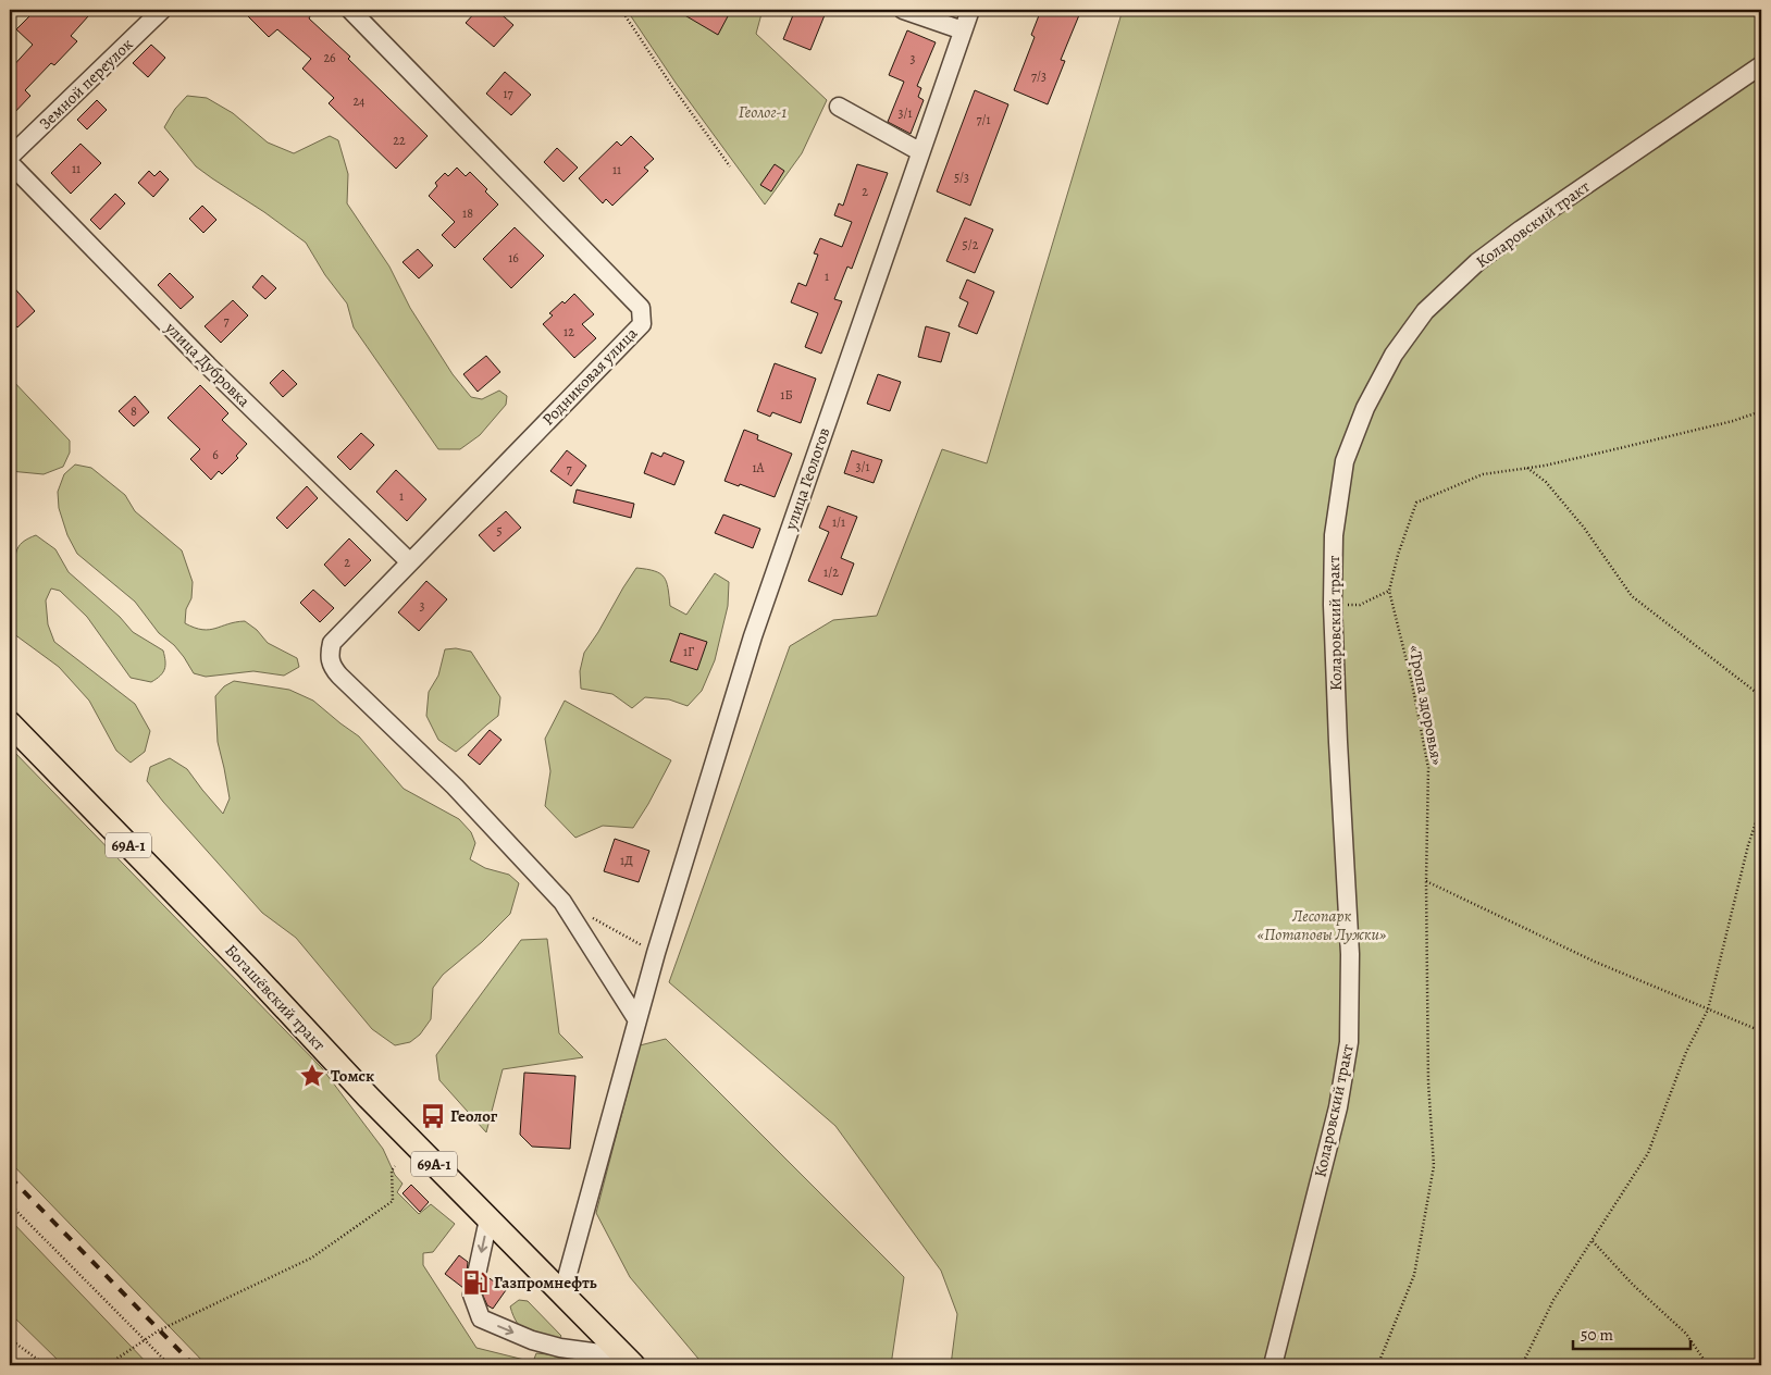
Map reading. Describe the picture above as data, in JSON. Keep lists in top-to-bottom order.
{
  "streets": {
    "main road": ["69А-1", "Богашёвский тракт"],
    "street": [
      "Земной переулок",
      "Коларовский тракт",
      "улица Дубровка",
      "Родниковая улица",
      "улица Геологов"
    ],
    "path": ["«Тропа здоровья»"]
  },
  "crossings": [
    ["улица Дубровка", "Родниковая улица"],
    ["Родниковая улица", "улица Геологов"],
    ["улица Геологов", "Богашёвский тракт"]
  ],
  "parks": ["Геолог-1", "Лесопарк «Потаповы Лужки»"],
  "places": {
    "place": ["Томск"],
    "bus stop": ["Геолог"],
    "fuel station": ["Газпромнефть"]
  },
  "house_numbers": [
    "26",
    "3",
    "7/3",
    "17",
    "24",
    "3/1",
    "7/1",
    "22",
    "11",
    "11",
    "5/3",
    "2",
    "18",
    "5/2",
    "16",
    "1",
    "7",
    "12",
    "1Б",
    "8",
    "6",
    "3/1",
    "1А",
    "7",
    "1",
    "1/1",
    "5",
    "2",
    "1/2",
    "3",
    "1Г",
    "1Д"
  ],
  "scale_bar": "50 m"
}
